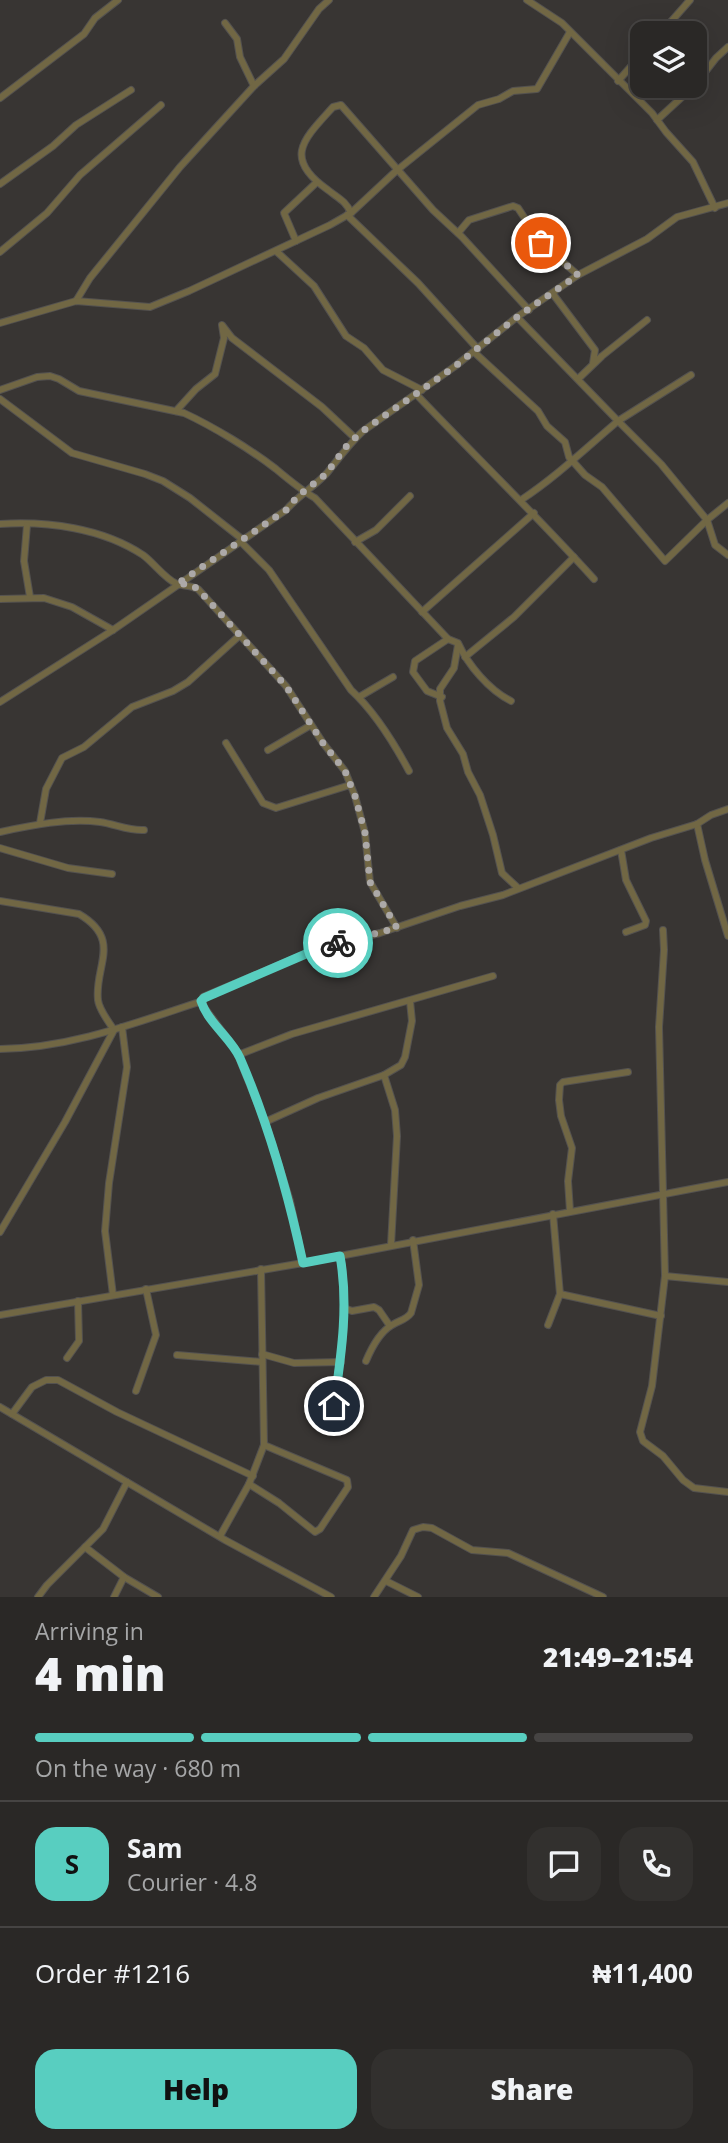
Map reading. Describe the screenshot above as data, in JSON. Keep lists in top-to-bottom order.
{
  "page": {
    "heading": ["4 min", "Arriving in", "21:49–21:54"],
    "panel": [
      "Sam",
      "Courier · 4.8",
      "Order #1216",
      "₦11,400"
    ],
    "bar": "On the way · 680 m",
    "round": "S",
    "buttons": ["Help", "Share"]
  }
}
